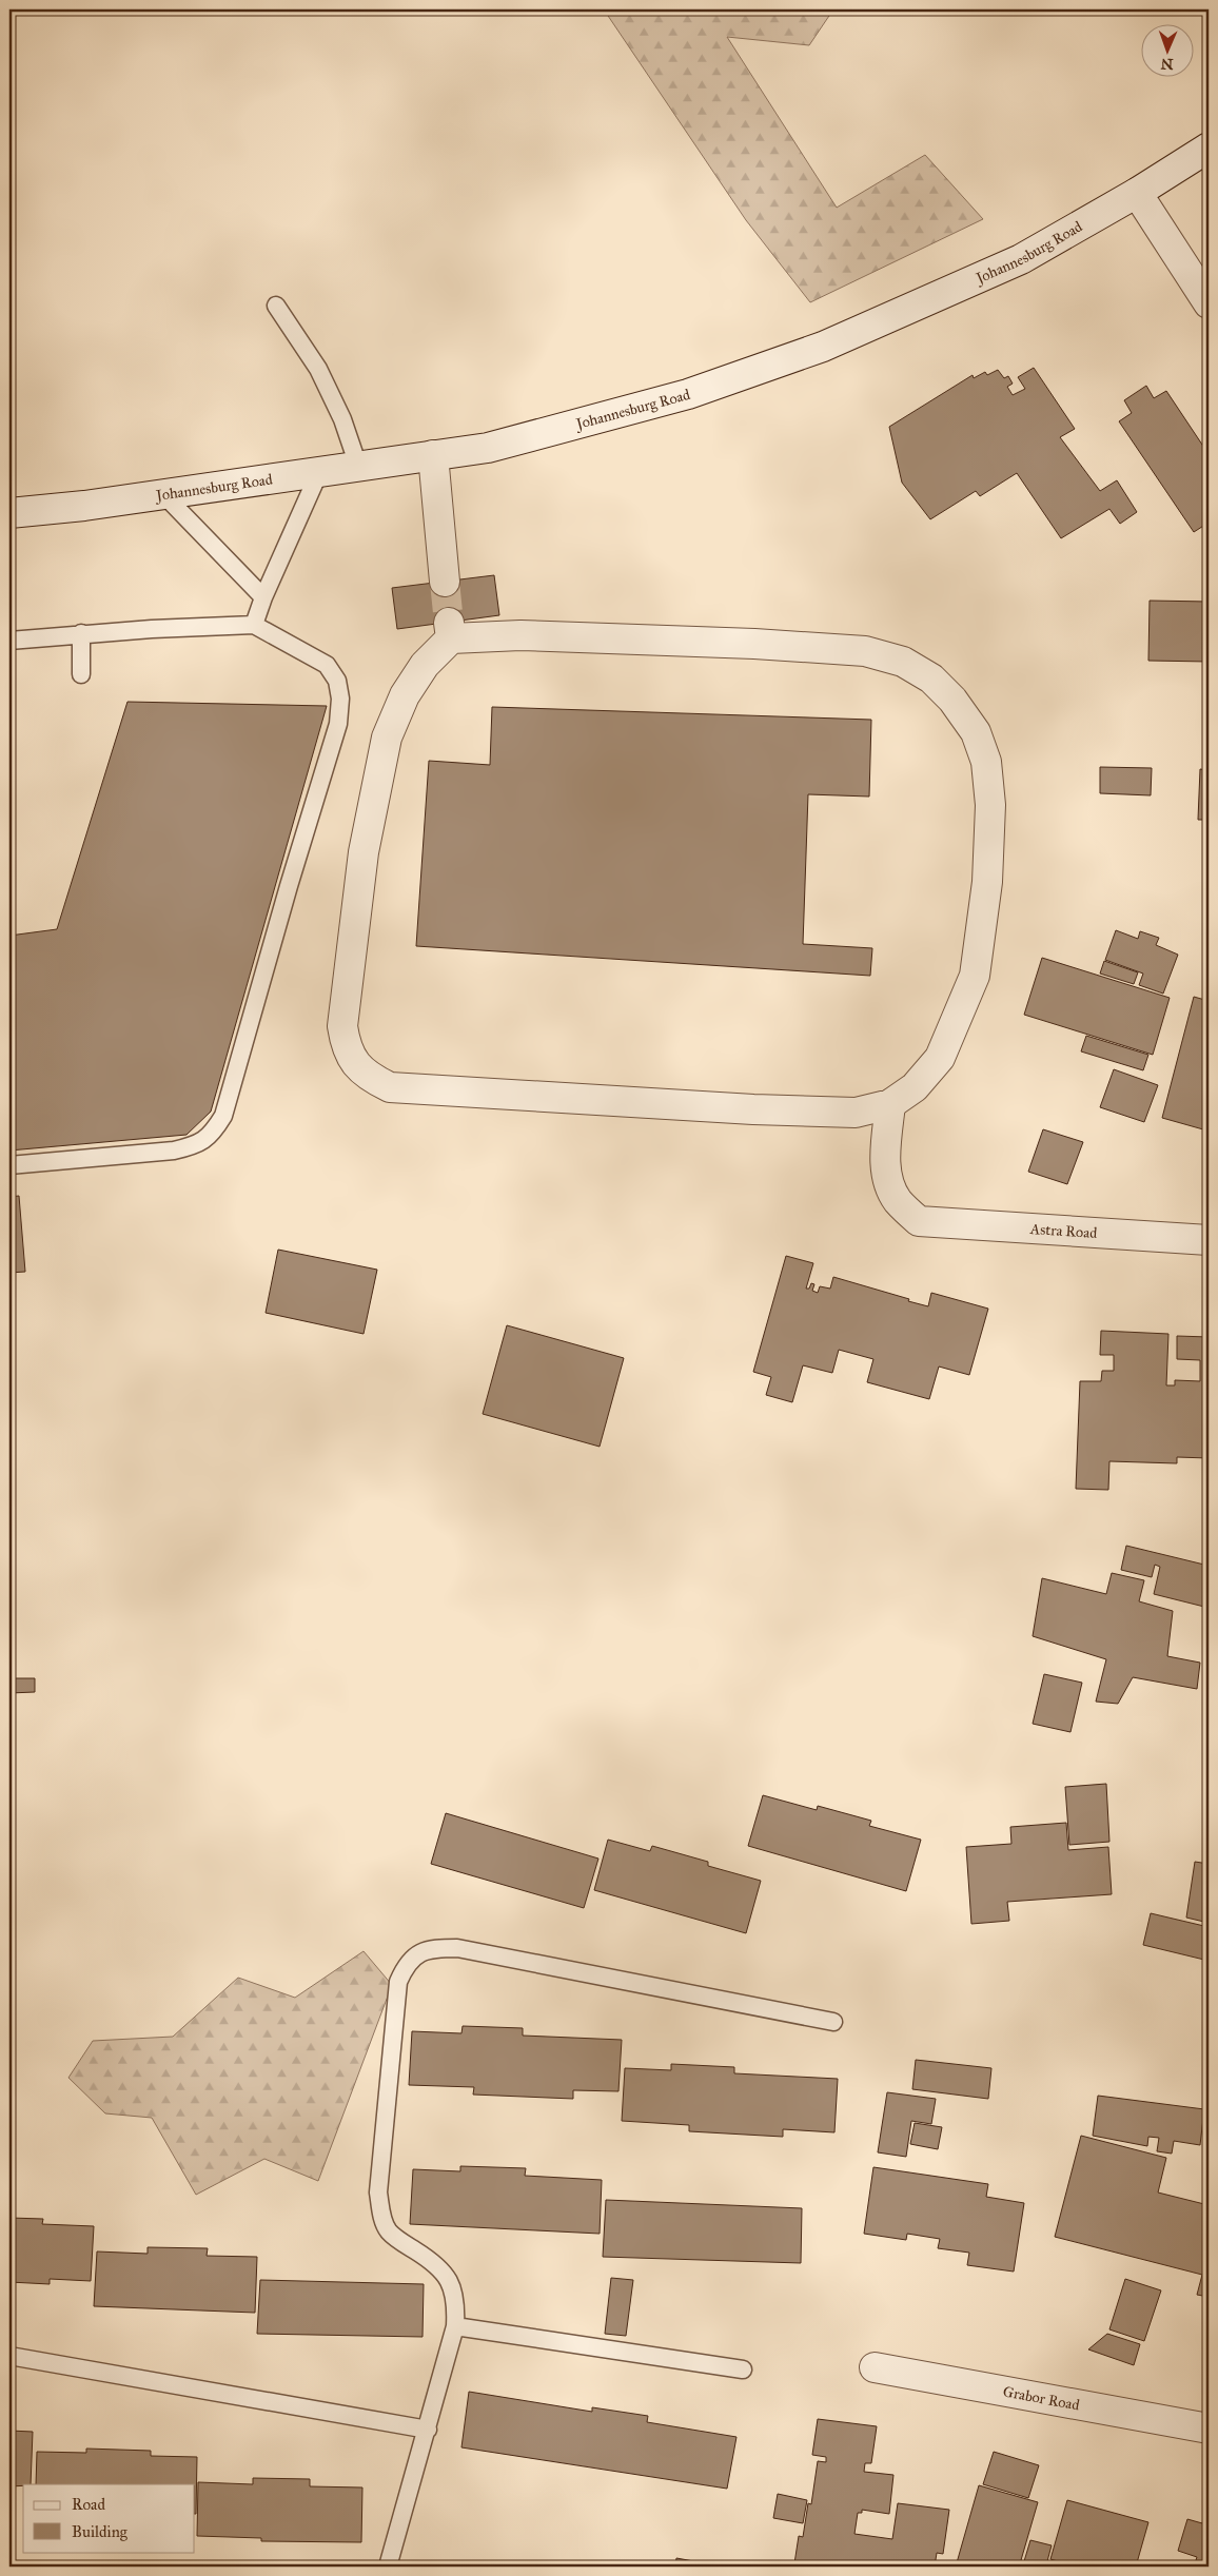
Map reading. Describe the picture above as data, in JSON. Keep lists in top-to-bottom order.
{
  "streets": {
    "street": ["Johannesburg Road", "Astra Road", "Grabor Road"]
  },
  "legend": ["Road", "Building"],
  "north": "bottom"
}
